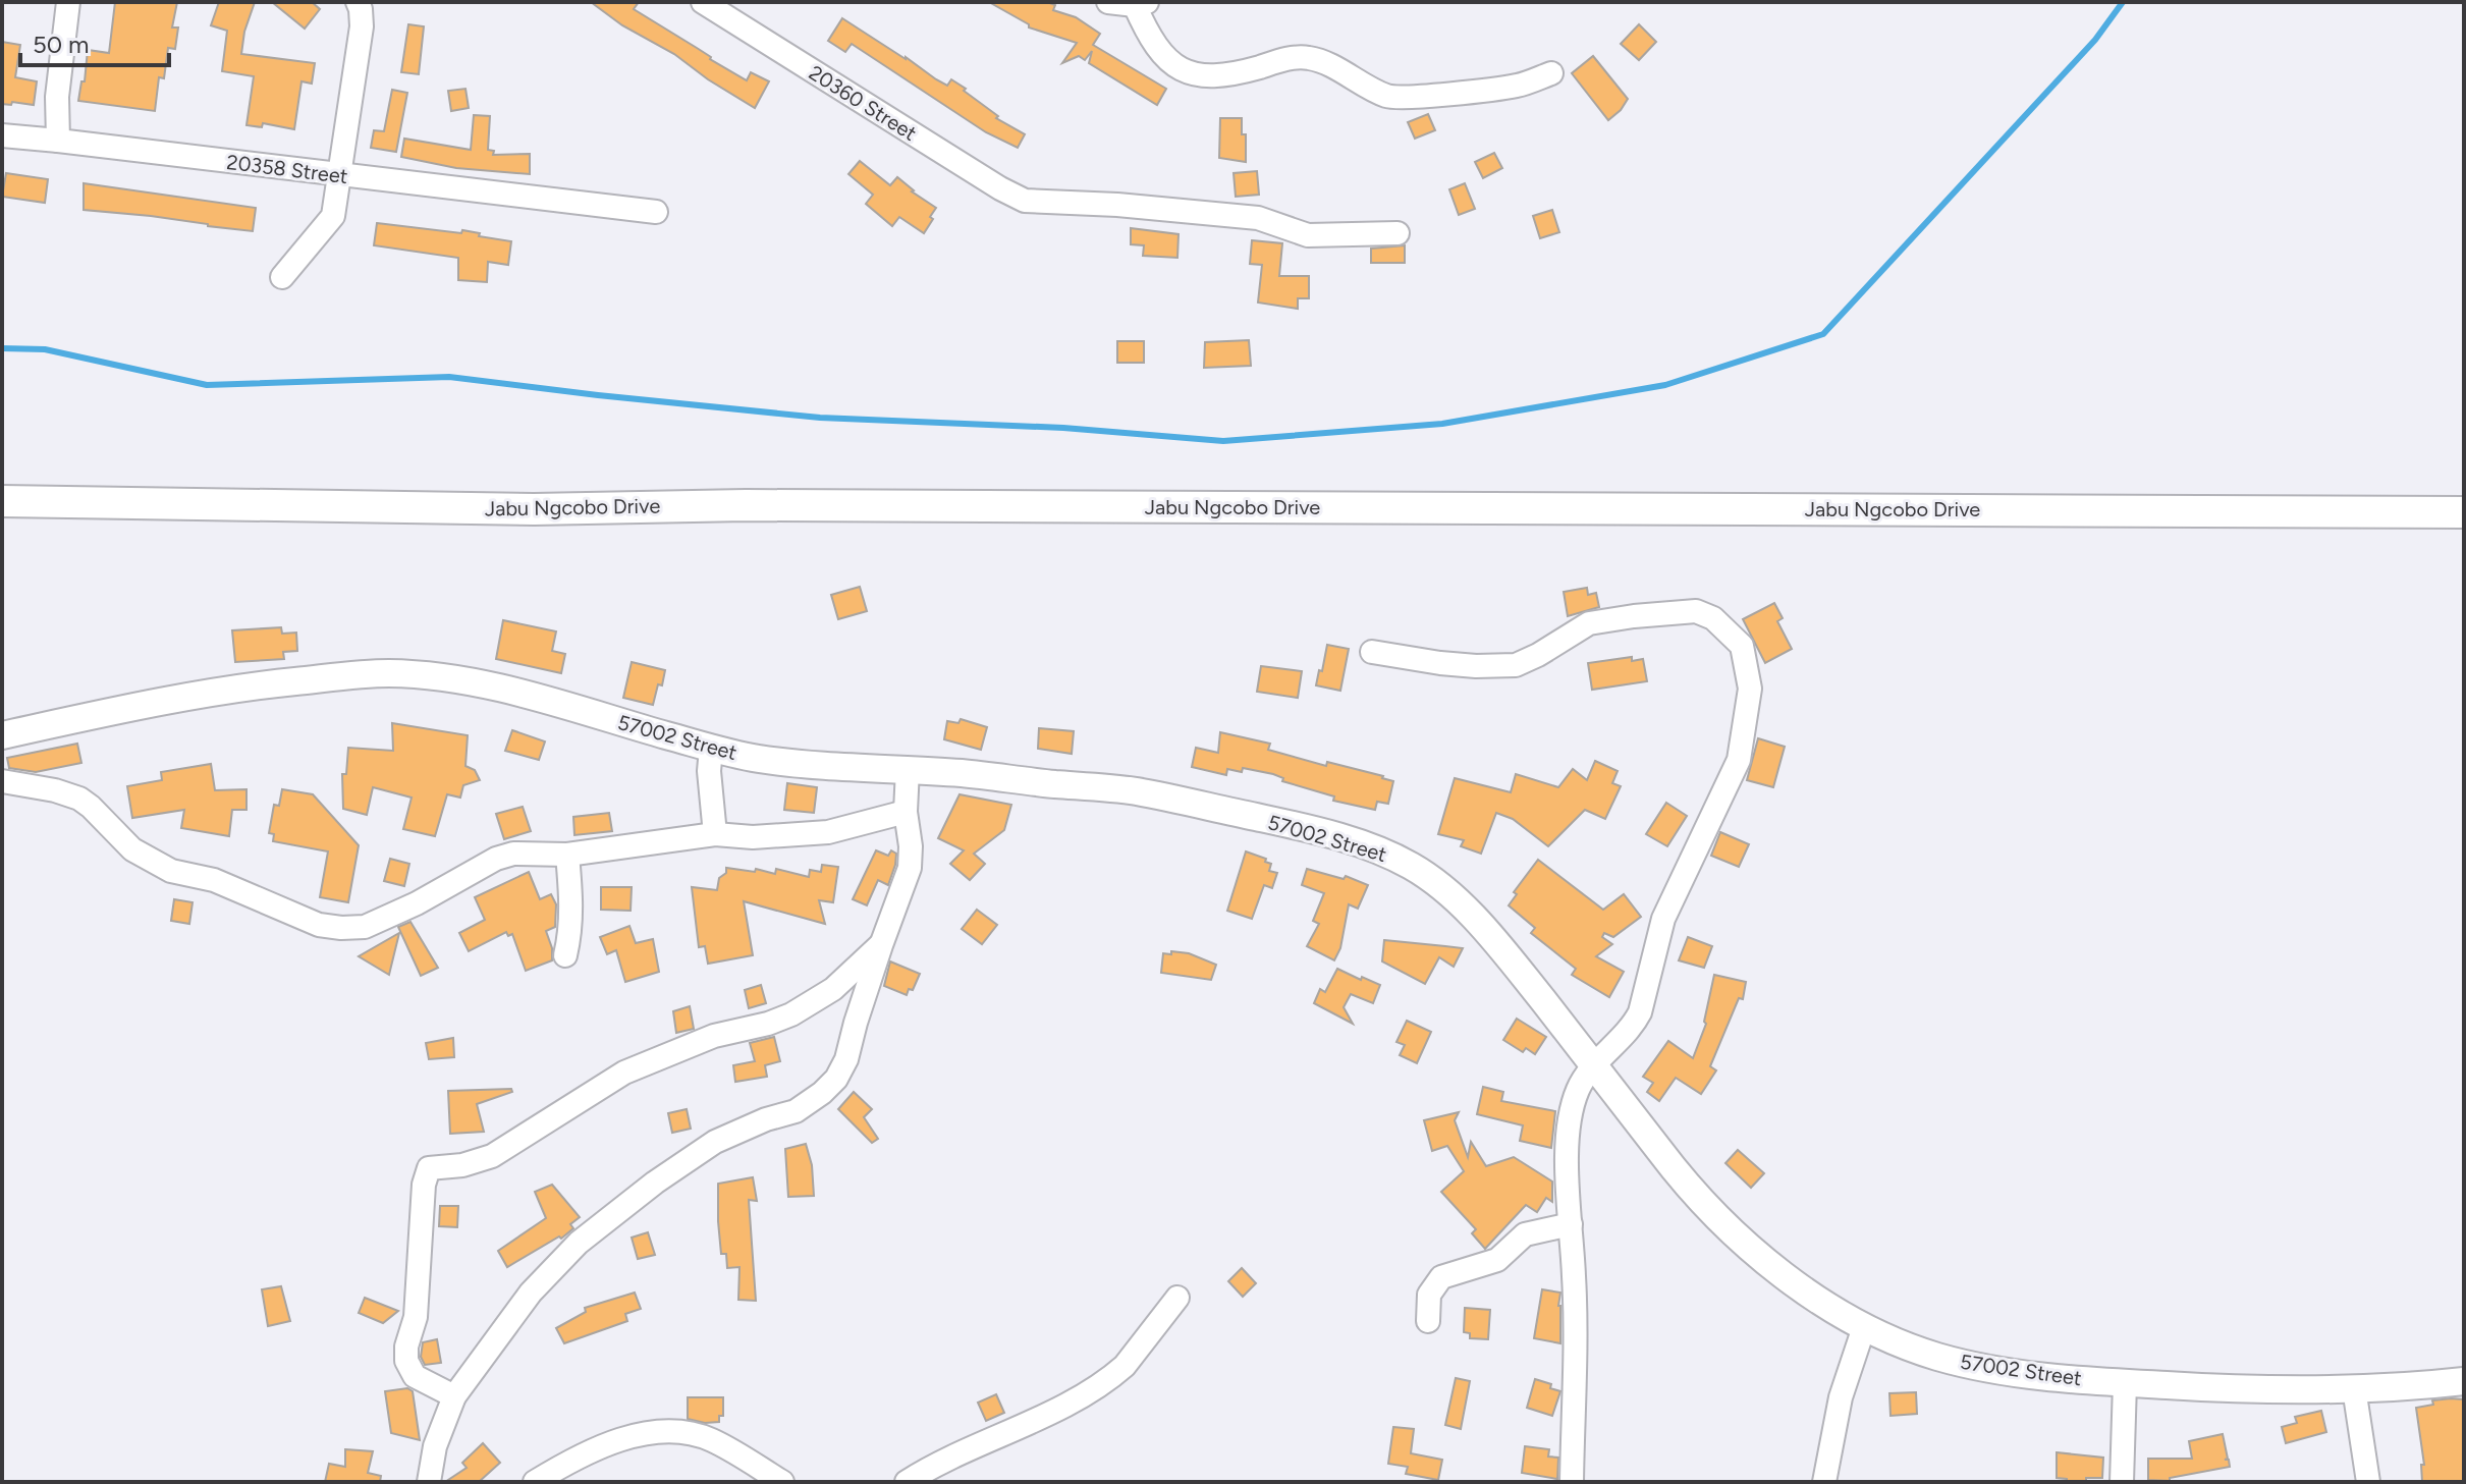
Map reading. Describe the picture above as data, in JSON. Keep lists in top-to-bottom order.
{
  "streets": {
    "main road": ["Jabu Ngcobo Drive"],
    "street": ["20360 Street", "20358 Street", "57002 Street"]
  },
  "scale_bar": "50 m"
}
